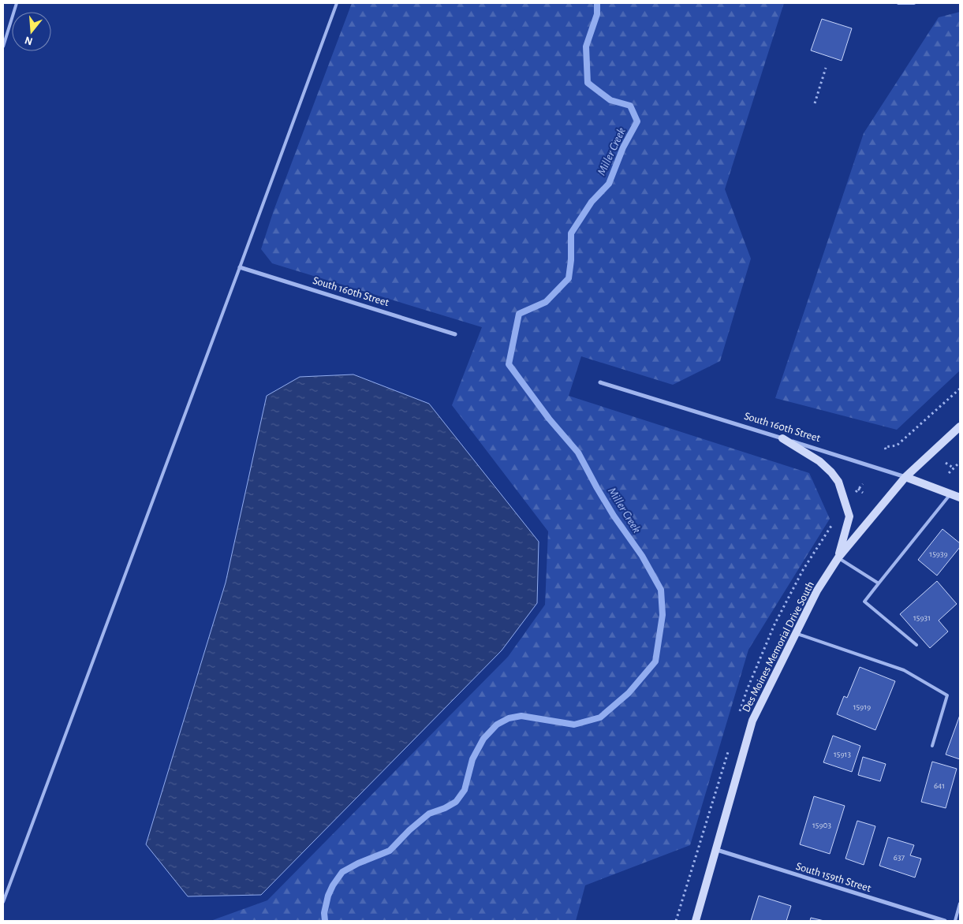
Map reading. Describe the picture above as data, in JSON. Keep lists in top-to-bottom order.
{
  "streets": {
    "main road": ["South 160th Street", "Des Moines Memorial Drive South"],
    "street": ["South 159th Street"]
  },
  "crossings": [
    ["South 160th Street", "Des Moines Memorial Drive South"],
    ["Des Moines Memorial Drive South", "South 159th Street"]
  ],
  "water": ["Miller Creek"],
  "house_numbers": [
    "15939",
    "15931",
    "15919",
    "15913",
    "641",
    "15903",
    "637"
  ],
  "north": "bottom"
}
